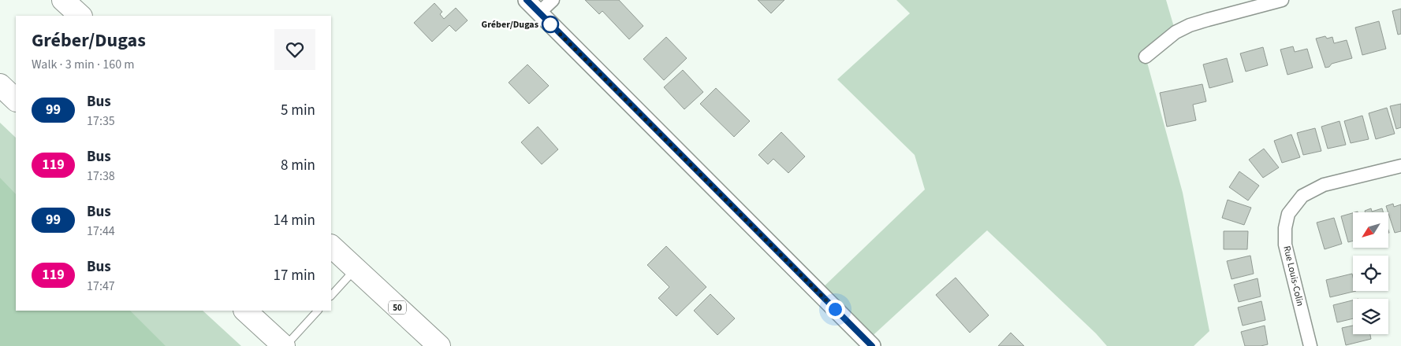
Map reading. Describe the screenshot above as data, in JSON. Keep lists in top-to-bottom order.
{
  "streets": {
    "highway": ["50"],
    "street": ["Rue Louis-Colin"]
  },
  "places": ["Gréber/Dugas"],
  "lines": ["bus line 99"],
  "north": "bottom left",
  "page": {
    "heading": ["Gréber/Dugas", "Walk · 3 min · 160 m"],
    "list": [
      {
        "mark": "99",
        "name": "Bus",
        "note": "17:35",
        "value": "5 min"
      },
      {
        "mark": "119",
        "name": "Bus",
        "note": "17:38",
        "value": "8 min"
      },
      {
        "mark": "99",
        "name": "Bus",
        "note": "17:44",
        "value": "14 min"
      },
      {
        "mark": "119",
        "name": "Bus",
        "note": "17:47",
        "value": "17 min"
      }
    ]
  }
}
